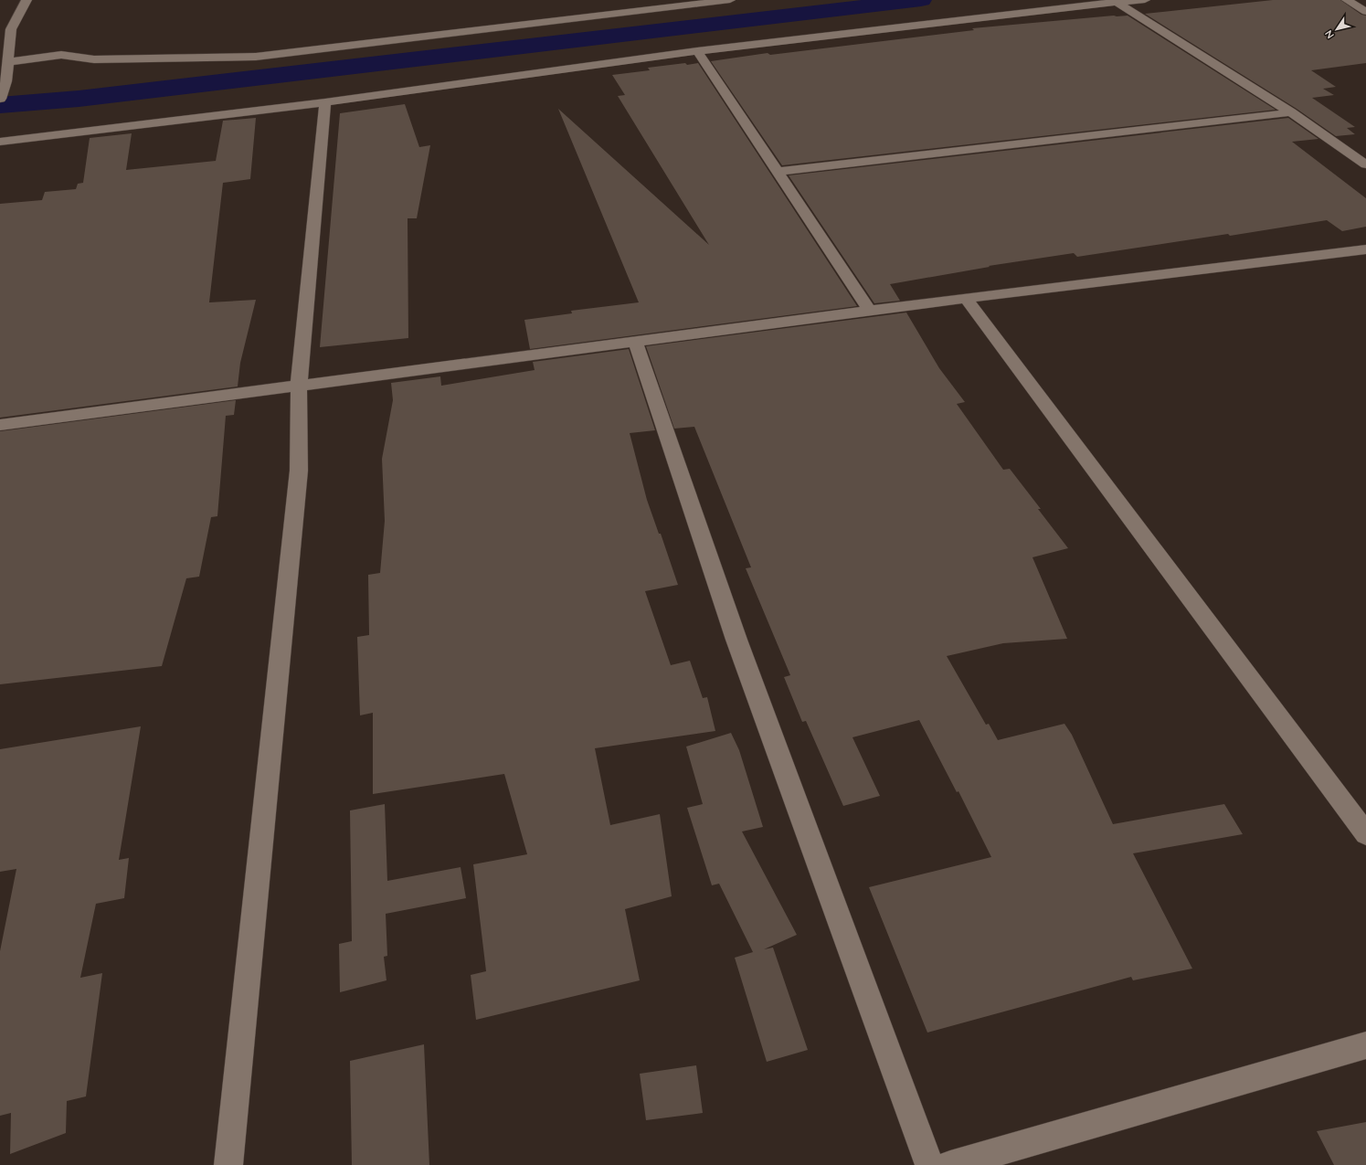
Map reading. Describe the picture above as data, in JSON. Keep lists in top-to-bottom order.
{
  "north": "bottom left"
}
